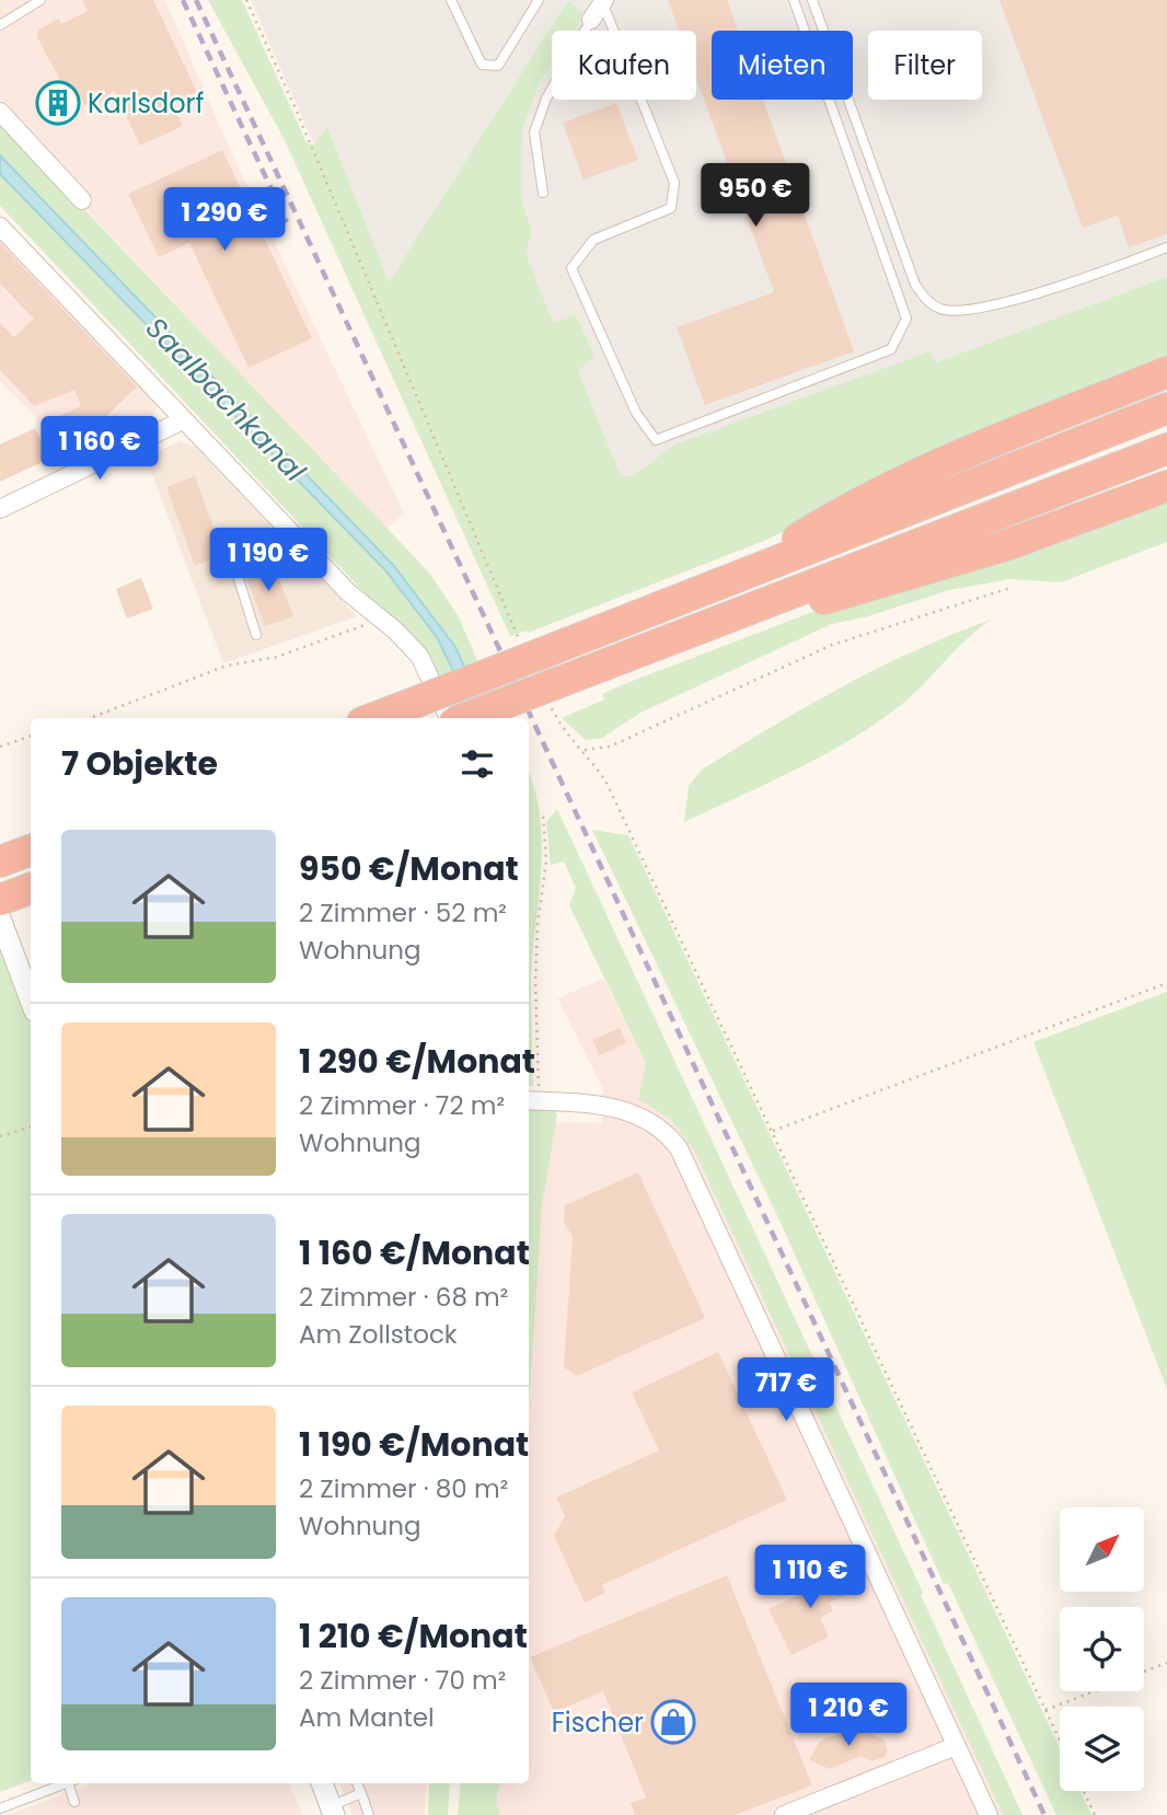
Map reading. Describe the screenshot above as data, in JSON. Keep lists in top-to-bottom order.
{
  "water": ["Saalbachkanal"],
  "places": {
    "building": ["Karlsdorf"],
    "shop": ["Fischer"]
  },
  "north": "top right",
  "page": {
    "chip": ["Kaufen", "Mieten", "Filter"],
    "price": [
      "950 €",
      "1 290 €",
      "1 160 €",
      "1 190 €",
      "717 €",
      "1 110 €",
      "1 210 €"
    ],
    "heading": "7 Objekte",
    "list": [
      {
        "name": "950 €/Monat",
        "note": "2 Zimmer · 52 m² · Wohnung"
      },
      {
        "name": "1 290 €/Monat",
        "note": "2 Zimmer · 72 m² · Wohnung"
      },
      {
        "name": "1 160 €/Monat",
        "note": "2 Zimmer · 68 m² · Am Zollstock"
      },
      {
        "name": "1 190 €/Monat",
        "note": "2 Zimmer · 80 m² · Wohnung"
      },
      {
        "name": "1 210 €/Monat",
        "note": "2 Zimmer · 70 m² · Am Mantel"
      }
    ]
  }
}
